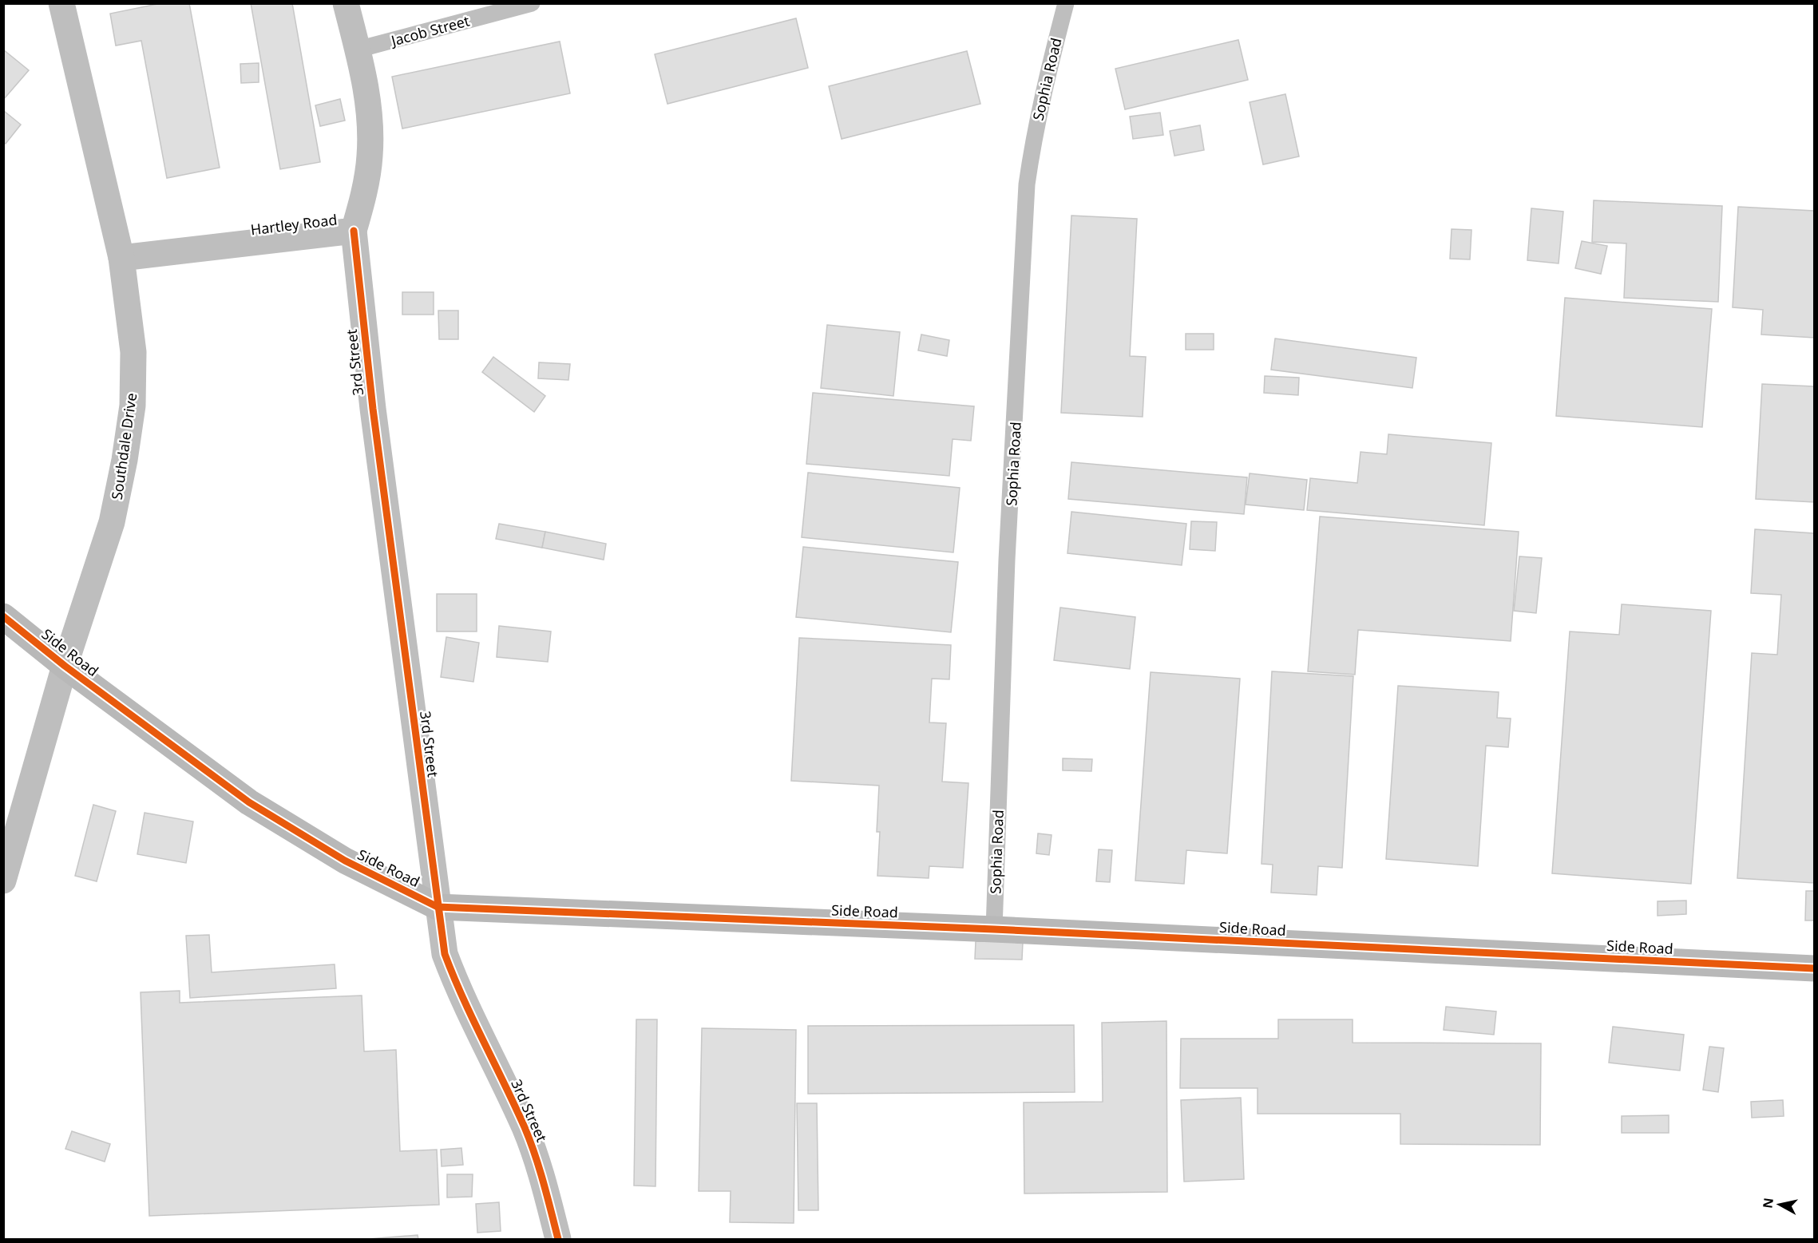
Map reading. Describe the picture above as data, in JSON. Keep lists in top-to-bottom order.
{
  "streets": {
    "street": [
      "Hartley Road",
      "3rd Street",
      "Southdale Drive",
      "Side Road"
    ],
    "lane": ["Jacob Street", "Sophia Road"]
  },
  "crossings": [
    ["Jacob Street", "Hartley Road"],
    ["Sophia Road", "Side Road"],
    ["Hartley Road", "3rd Street"],
    ["Hartley Road", "Southdale Drive"],
    ["3rd Street", "Side Road"],
    ["Southdale Drive", "Side Road"]
  ],
  "north": "left"
}
